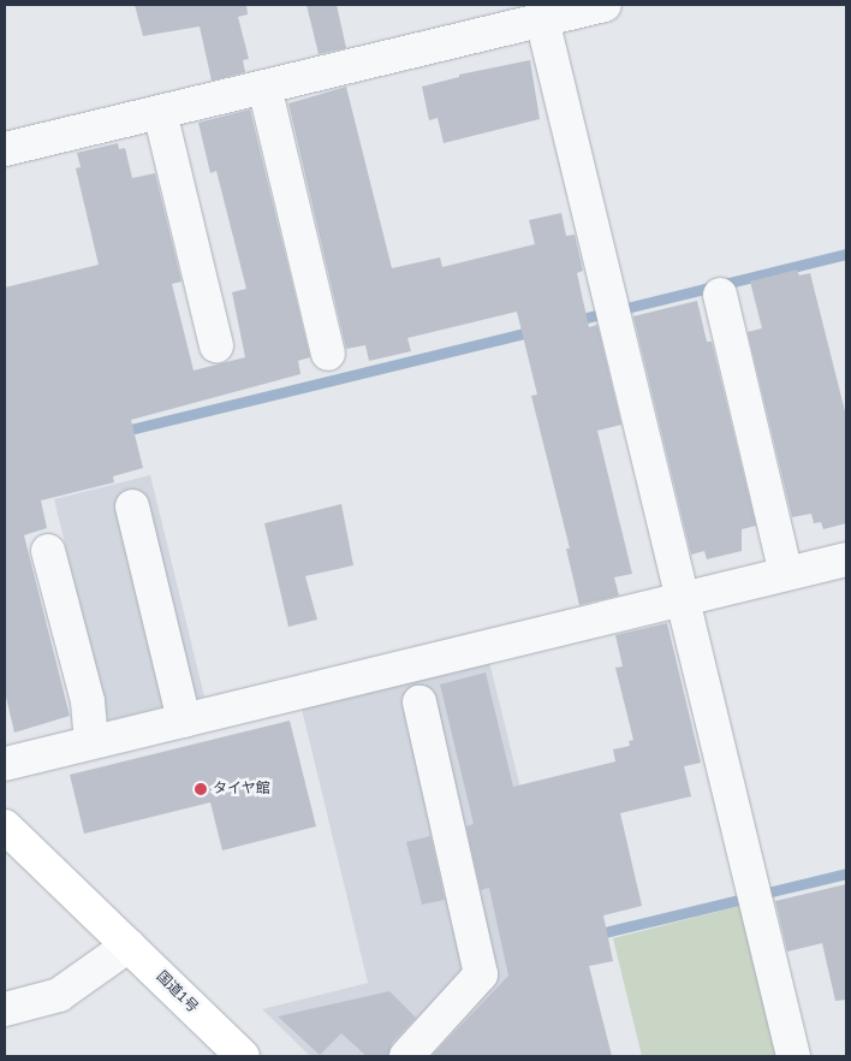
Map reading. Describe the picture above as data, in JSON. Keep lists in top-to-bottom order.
{
  "streets": {
    "highway": ["国道1号"]
  },
  "places": ["タイヤ館"]
}
